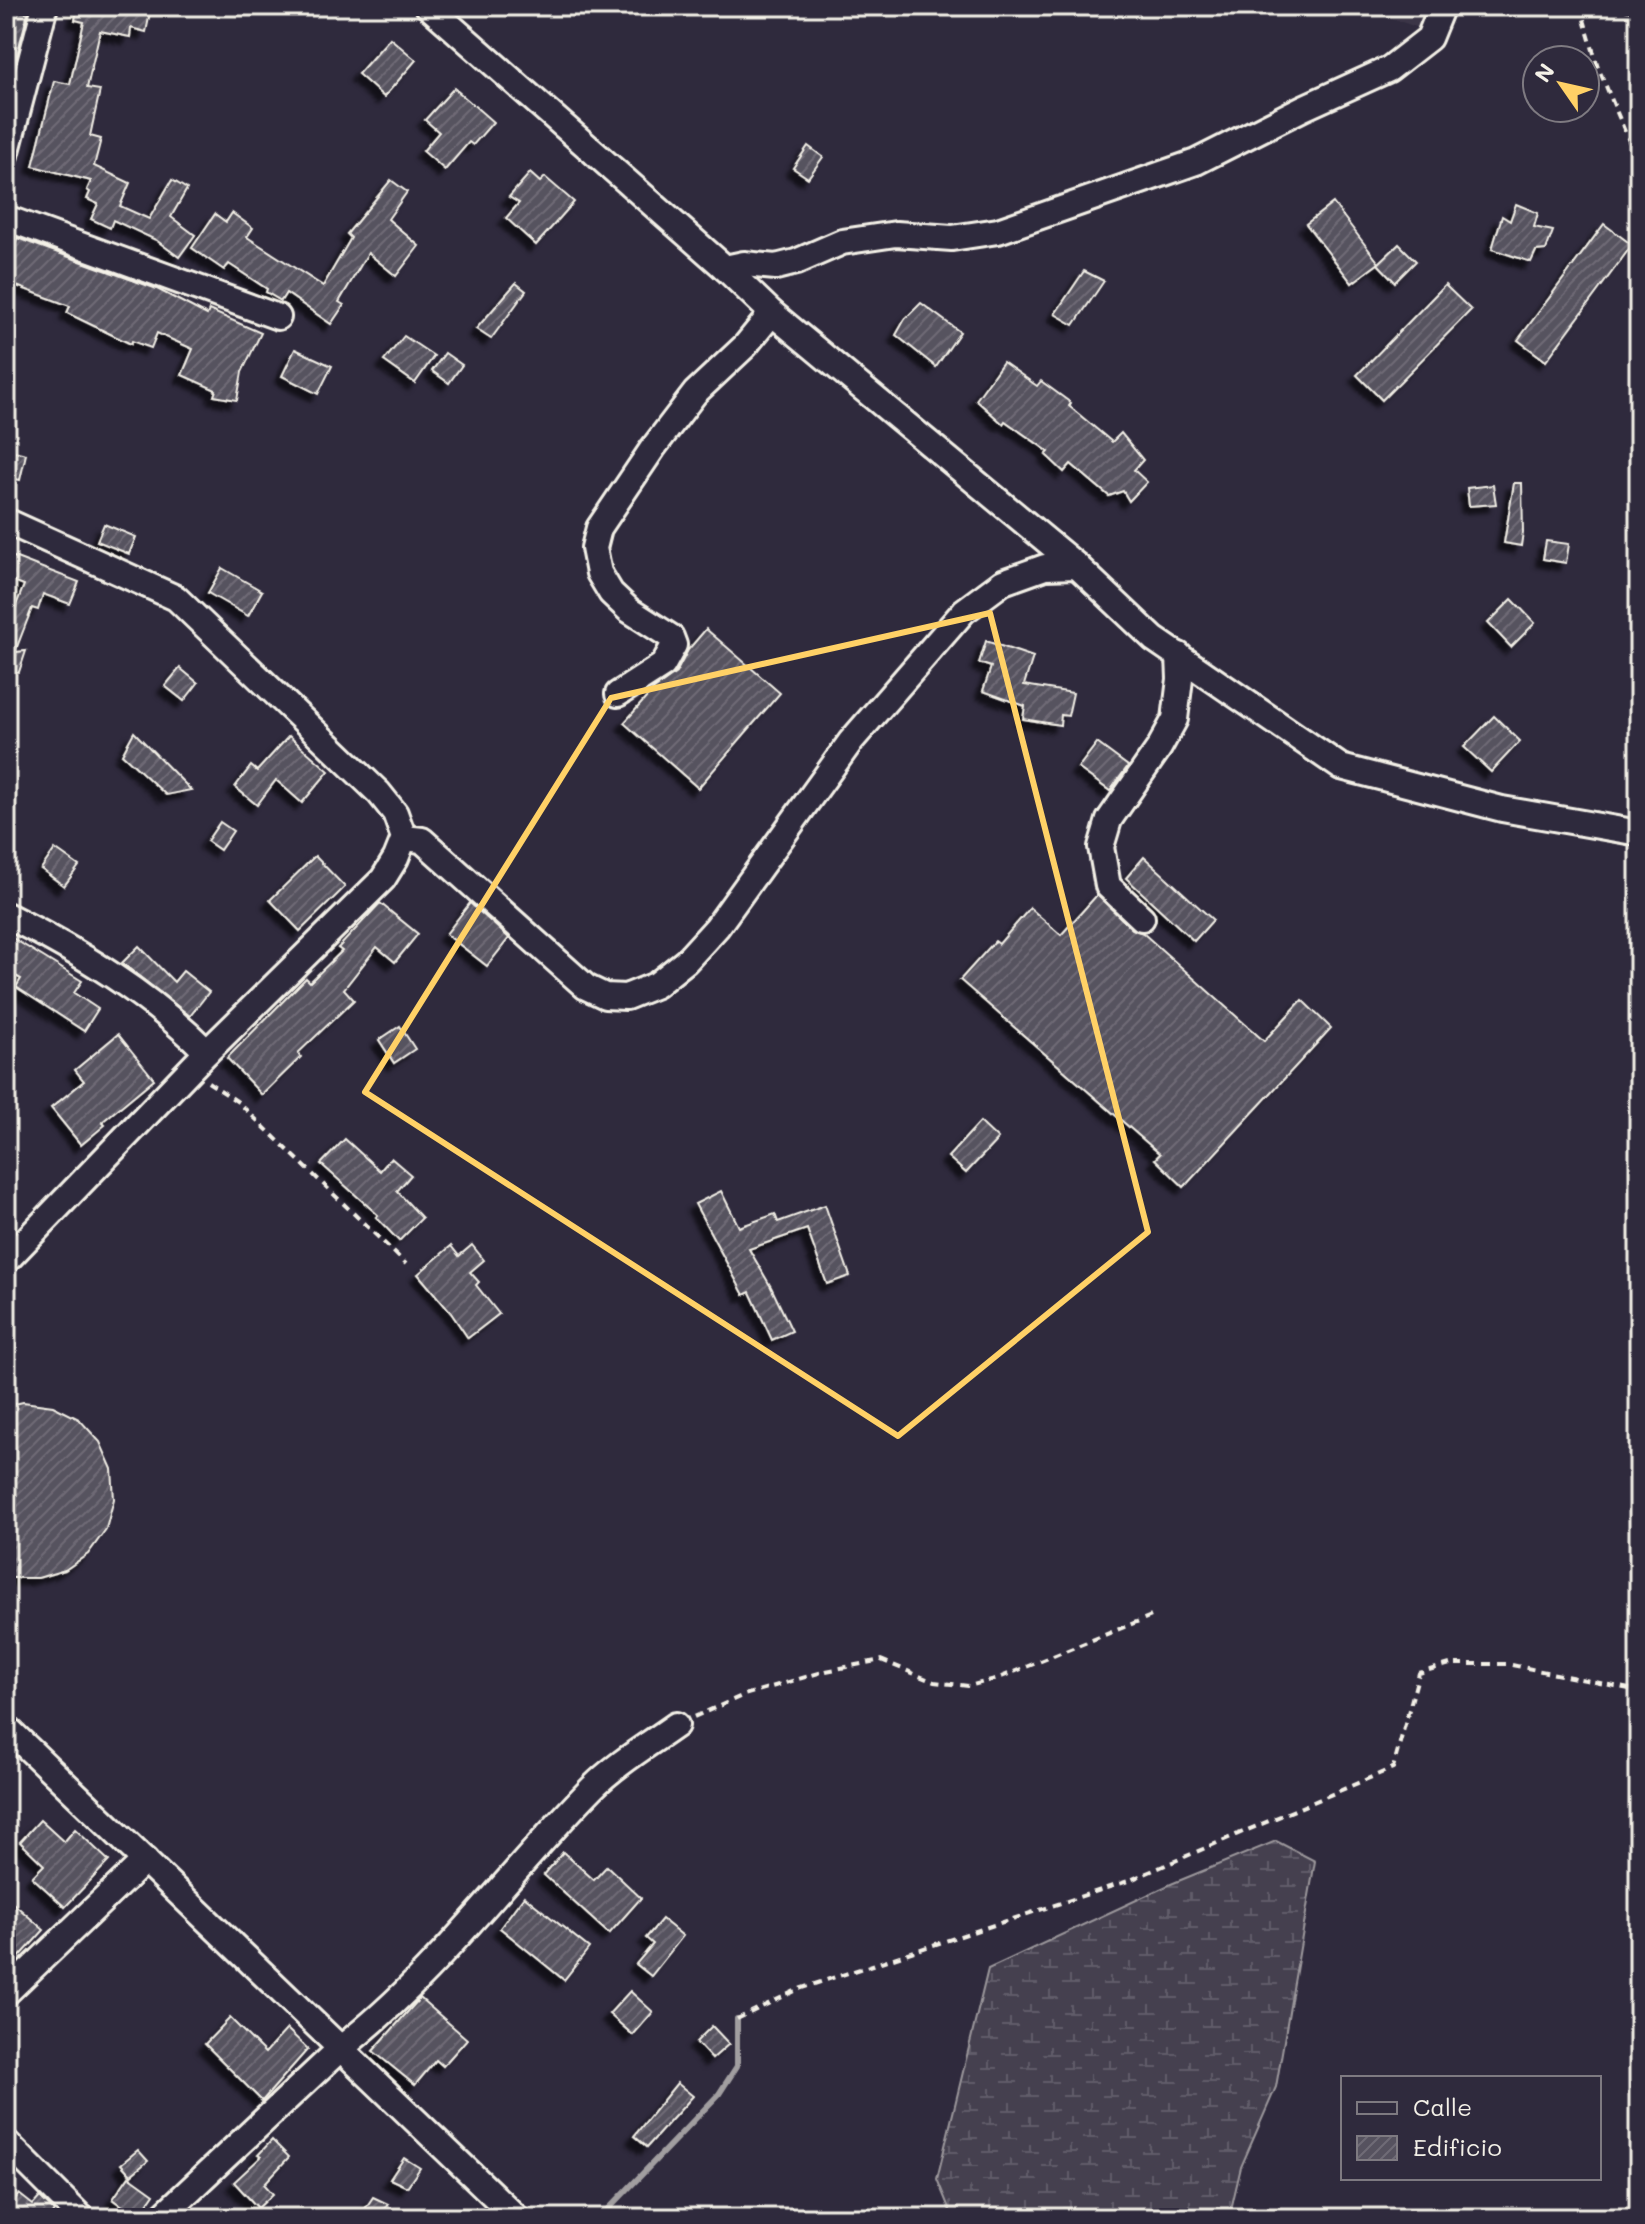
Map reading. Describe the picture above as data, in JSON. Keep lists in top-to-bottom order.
{
  "legend": ["Calle", "Edificio"],
  "north": "top left"
}
